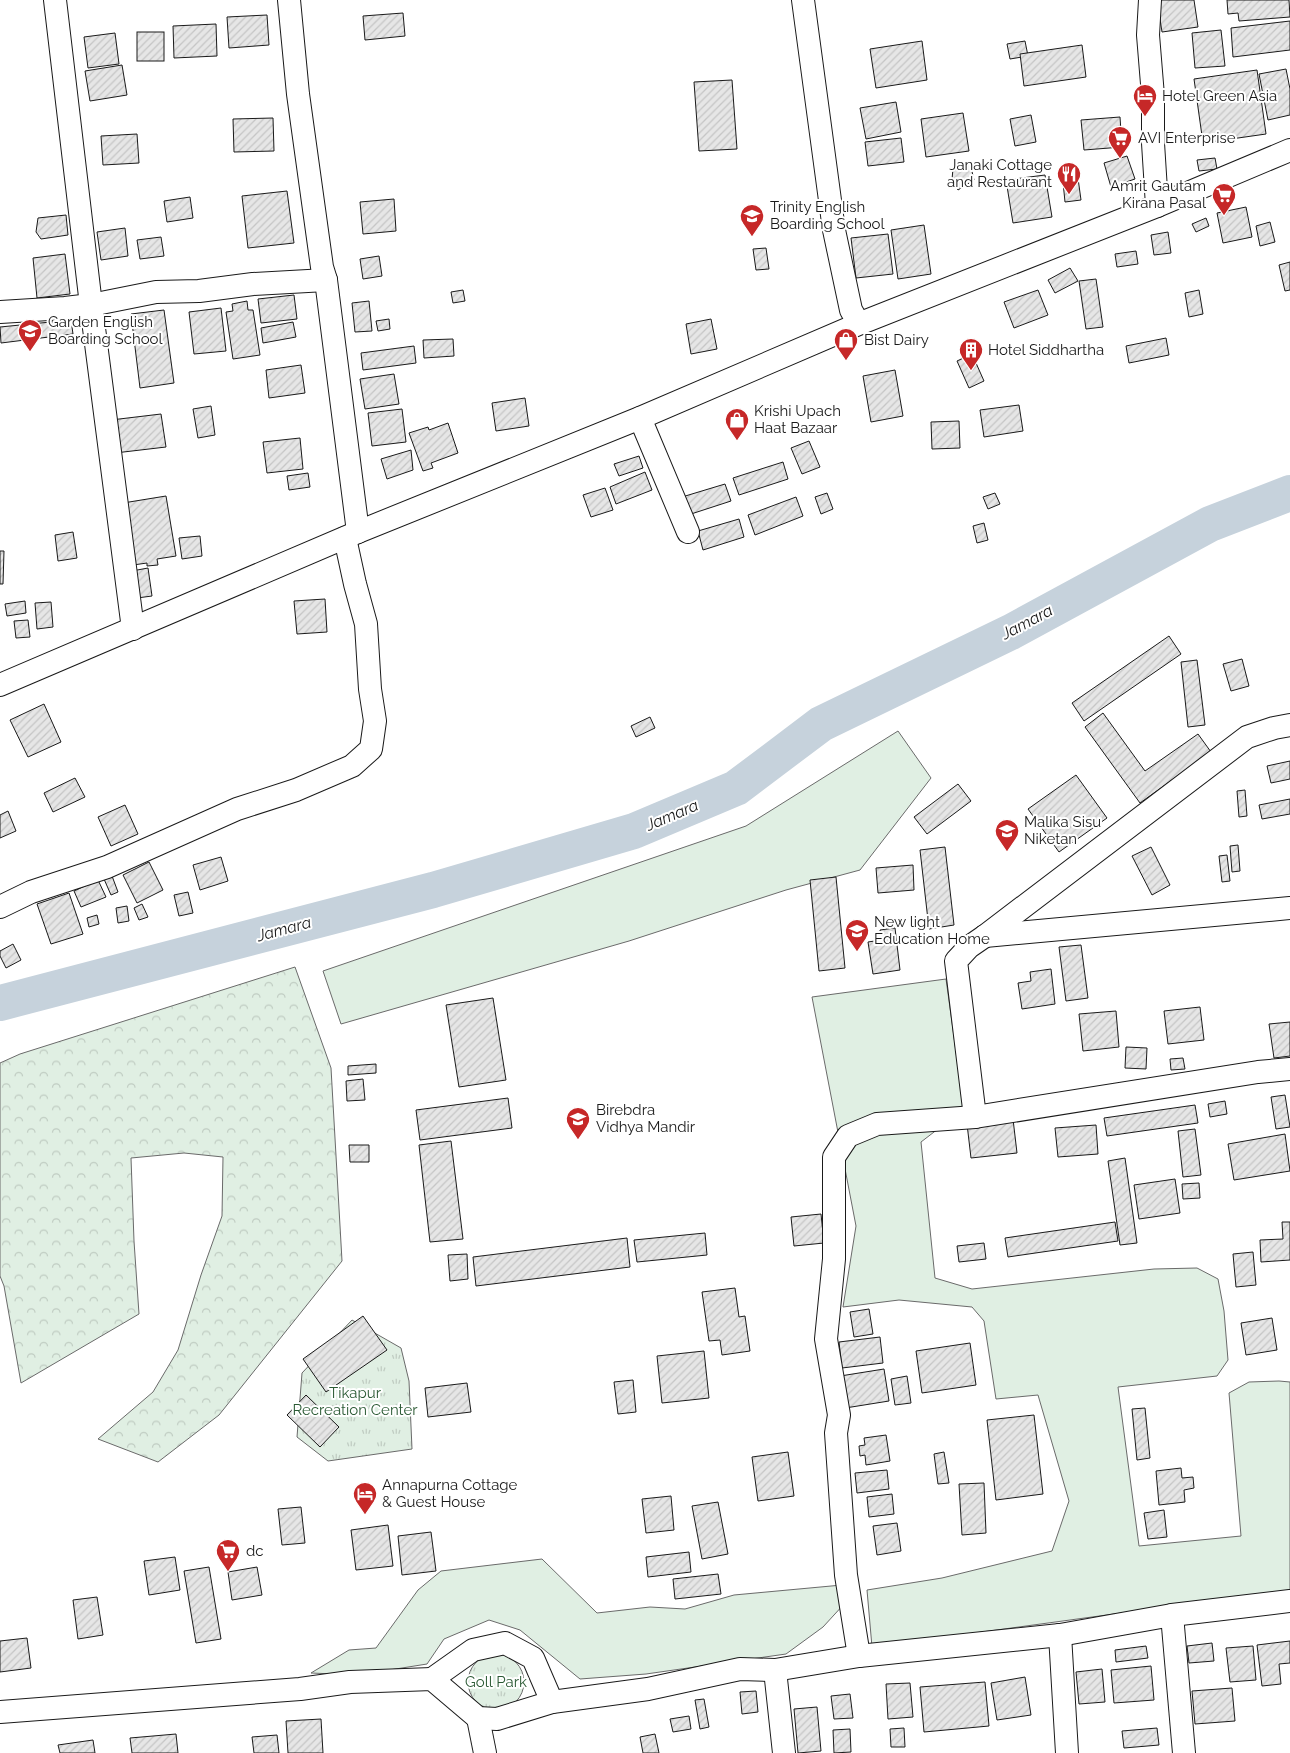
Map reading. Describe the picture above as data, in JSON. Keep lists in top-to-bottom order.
{
  "water": ["Jamara"],
  "parks": ["Tikapur Recreation Center", "Goll Park"],
  "places": {
    "hotel": ["Hotel Green Asia", "Annapurna Cottage & Guest House"],
    "supermarket": ["AVI Enterprise", "Amrit Gautam Kirana Pasal", "dc"],
    "restaurant": ["Janaki Cottage and Restaurant"],
    "school or university": [
      "Trinity English Boarding School",
      "Garden English Boarding School",
      "Malika Sisu Niketan",
      "New light Education Home",
      "Birebdra Vidhya Mandir"
    ],
    "shop": ["Bist Dairy", "Krishi Upach Haat Bazaar"],
    "building": ["Hotel Siddhartha"]
  }
}
